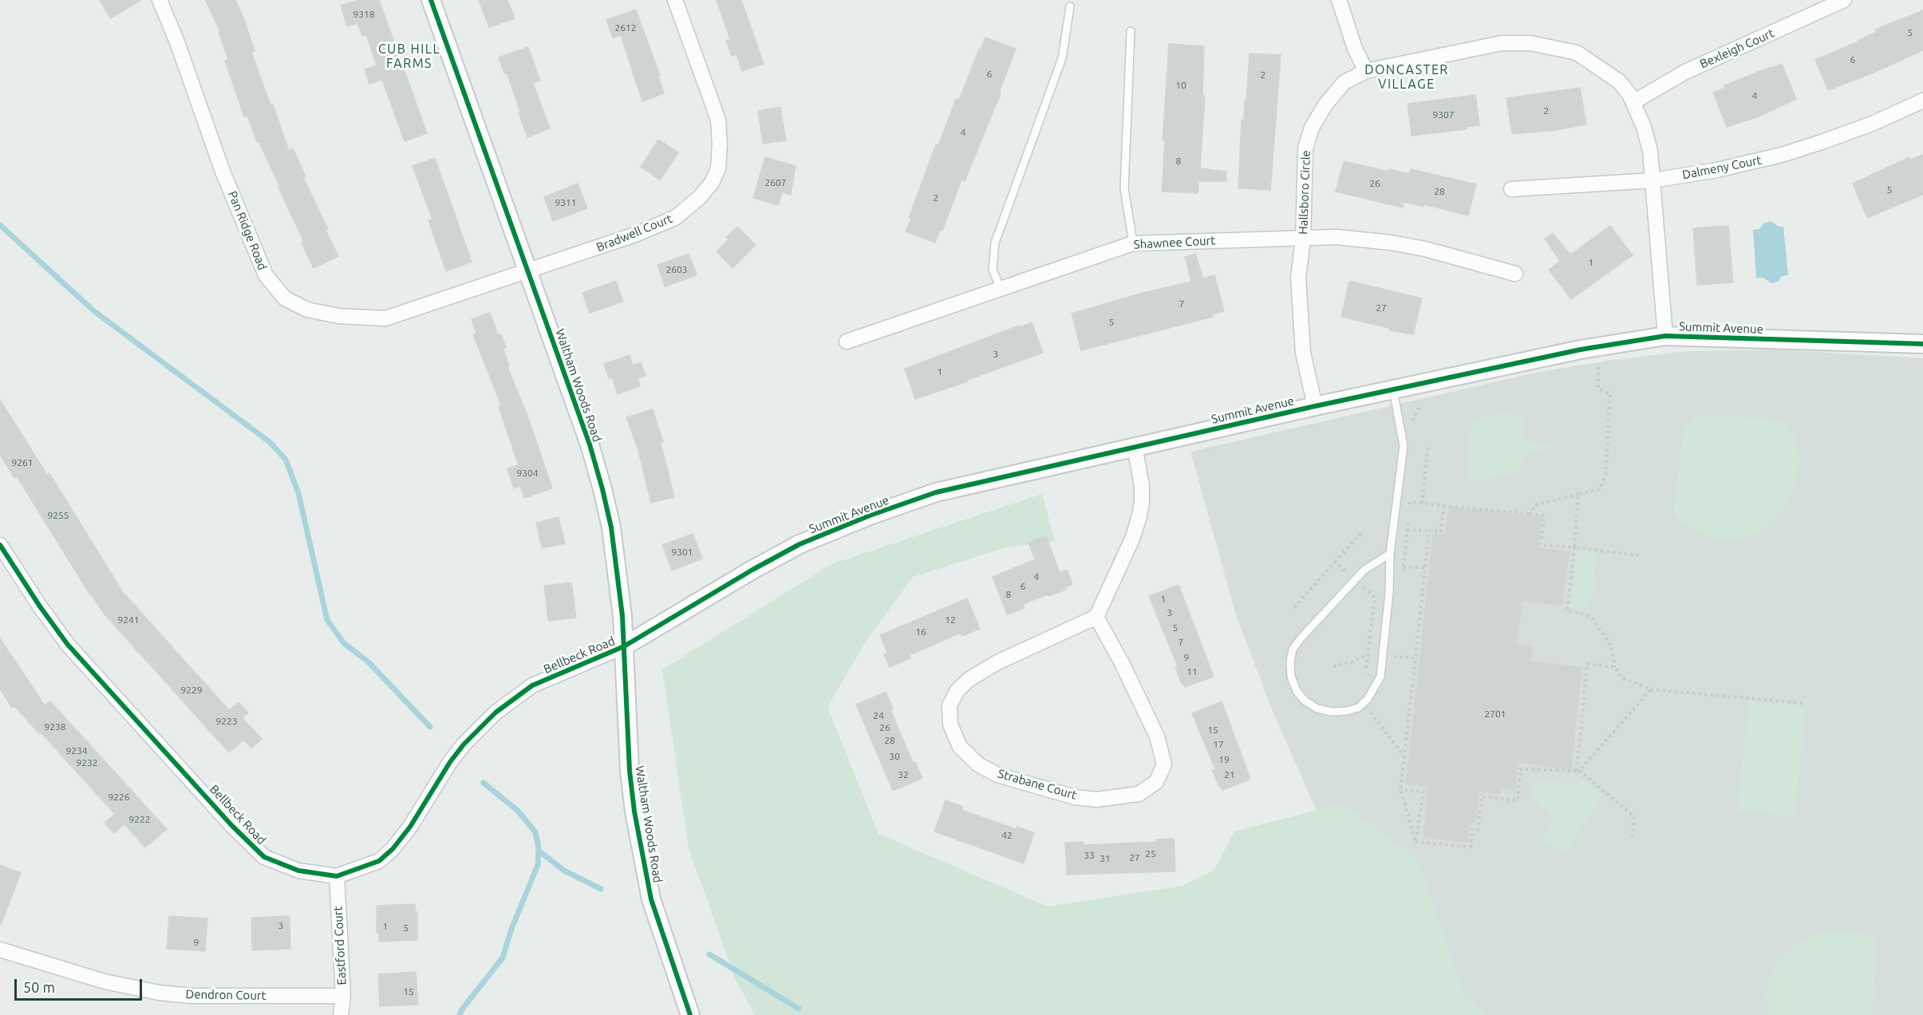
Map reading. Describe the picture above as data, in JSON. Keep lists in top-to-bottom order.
{
  "streets": {
    "street": [
      "Bexleigh Court",
      "Dalmeny Court",
      "Hallsboro Circle",
      "Pan Ridge Road",
      "Bradwell Court",
      "Shawnee Court",
      "Summit Avenue",
      "Waltham Woods Road",
      "Bellbeck Road",
      "Strabane Court",
      "Eastford Court",
      "Dendron Court"
    ]
  },
  "crossings": [
    ["Bexleigh Court", "Hallsboro Circle"],
    ["Dalmeny Court", "Hallsboro Circle"],
    ["Hallsboro Circle", "Shawnee Court"],
    ["Hallsboro Circle", "Summit Avenue"],
    ["Pan Ridge Road", "Bradwell Court"],
    ["Pan Ridge Road", "Waltham Woods Road"],
    ["Bradwell Court", "Waltham Woods Road"],
    ["Summit Avenue", "Waltham Woods Road"],
    ["Summit Avenue", "Bellbeck Road"],
    ["Waltham Woods Road", "Bellbeck Road"],
    ["Bellbeck Road", "Eastford Court"],
    ["Eastford Court", "Dendron Court"]
  ],
  "districts": ["CUB HILL FARMS", "DONCASTER VILLAGE"],
  "house_numbers": [
    "9318",
    "2612",
    "5",
    "6",
    "6",
    "2",
    "10",
    "4",
    "2",
    "9307",
    "4",
    "8",
    "2607",
    "26",
    "5",
    "28",
    "2",
    "9311",
    "1",
    "2603",
    "7",
    "27",
    "5",
    "3",
    "1",
    "9261",
    "9304",
    "9255",
    "9301",
    "4",
    "6",
    "8",
    "1",
    "3",
    "9241",
    "12",
    "5",
    "16",
    "7",
    "9",
    "11",
    "9229",
    "2701",
    "24",
    "9223",
    "9238",
    "26",
    "15",
    "28",
    "17",
    "9234",
    "30",
    "19",
    "9232",
    "32",
    "21",
    "9226",
    "9222",
    "42",
    "25",
    "33",
    "27",
    "31",
    "3",
    "1",
    "5",
    "9",
    "15"
  ],
  "scale_bar": "50 m"
}
